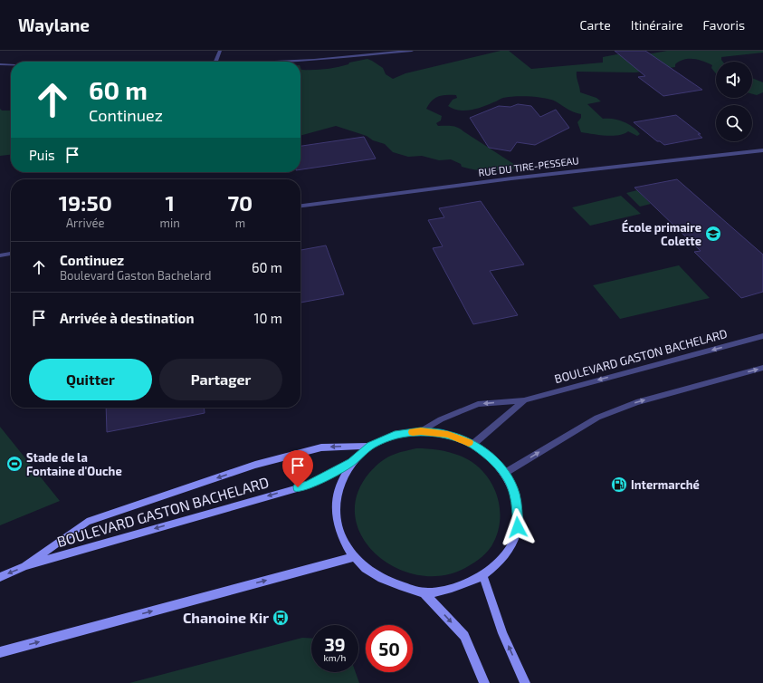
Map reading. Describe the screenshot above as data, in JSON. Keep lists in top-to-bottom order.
{
  "streets": {
    "main road": ["BOULEVARD GASTON BACHELARD"],
    "street": ["RUE DU TIRE-PESSEAU"]
  },
  "places": {
    "school or university": ["École primaire Colette"],
    "sports": ["Stade de la Fontaine d'Ouche"],
    "fuel station": ["Intermarché"],
    "bus stop": ["Chanoine Kir"]
  },
  "page": {
    "header": "Waylane",
    "nav": ["Carte", "Itinéraire", "Favoris"],
    "turn": ["60 m", "Continuez"],
    "then": "Puis",
    "eta": [
      "19:50",
      "Arrivée",
      "1",
      "min",
      "70",
      "m"
    ],
    "list": [
      {
        "name": "Continuez",
        "note": "Boulevard Gaston Bachelard",
        "value": "60 m"
      },
      {
        "name": "Arrivée à destination",
        "value": "10 m"
      }
    ],
    "buttons": ["Quitter", "Partager"],
    "speed": "39 km/h",
    "limit": "50"
  }
}
